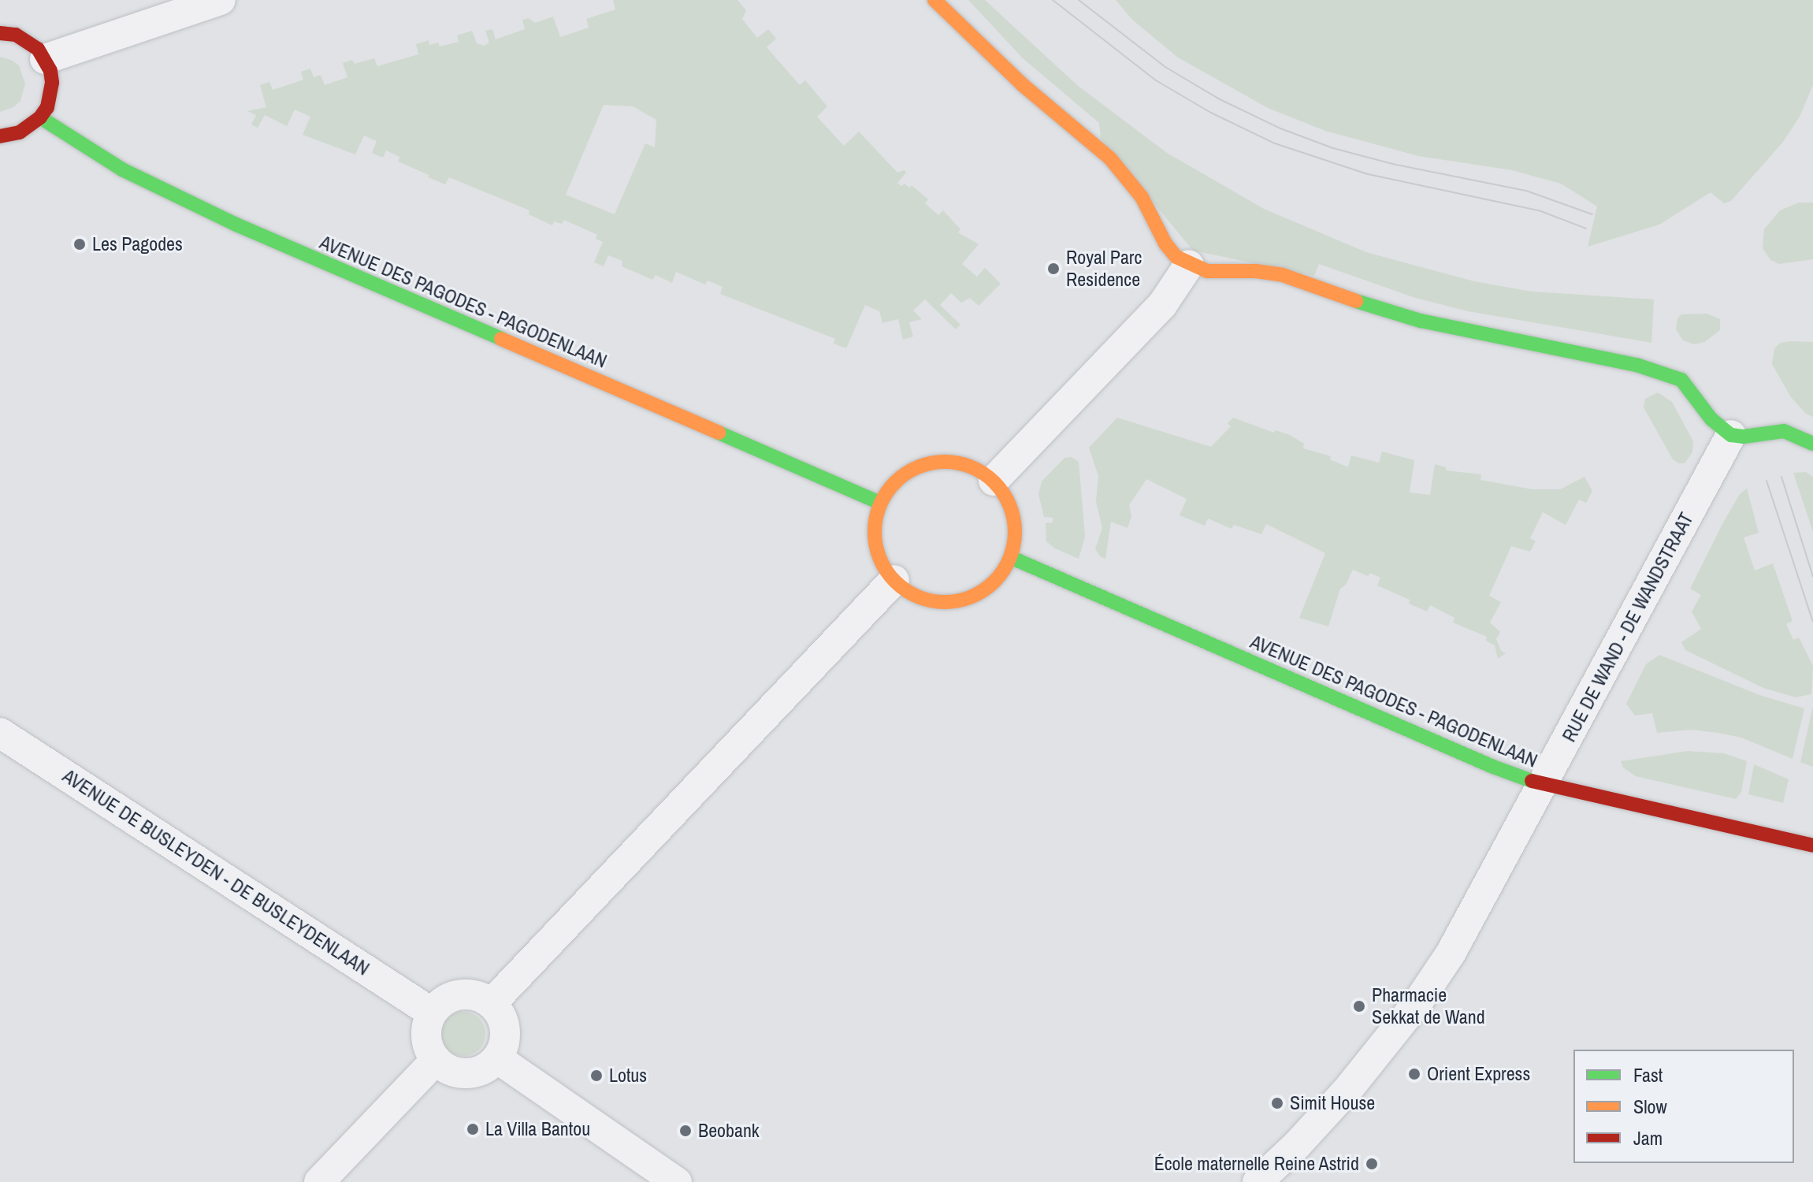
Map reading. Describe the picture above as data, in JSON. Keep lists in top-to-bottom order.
{
  "streets": {
    "street": ["AVENUE DES PAGODES - PAGODENLAAN", "RUE DE WAND - DE WANDSTRAAT", "AVENUE DE BUSLEYDEN - DE BUSLEYDENLAAN"]
  },
  "crossings": [
    ["AVENUE DES PAGODES - PAGODENLAAN", "RUE DE WAND - DE WANDSTRAAT"]
  ],
  "places": [
    "Les Pagodes",
    "Royal Parc Residence",
    "Pharmacie Sekkat de Wand",
    "Orient Express",
    "Lotus",
    "Simit House",
    "La Villa Bantou",
    "Beobank",
    "École maternelle Reine Astrid"
  ],
  "legend": ["Fast", "Slow", "Jam"]
}
